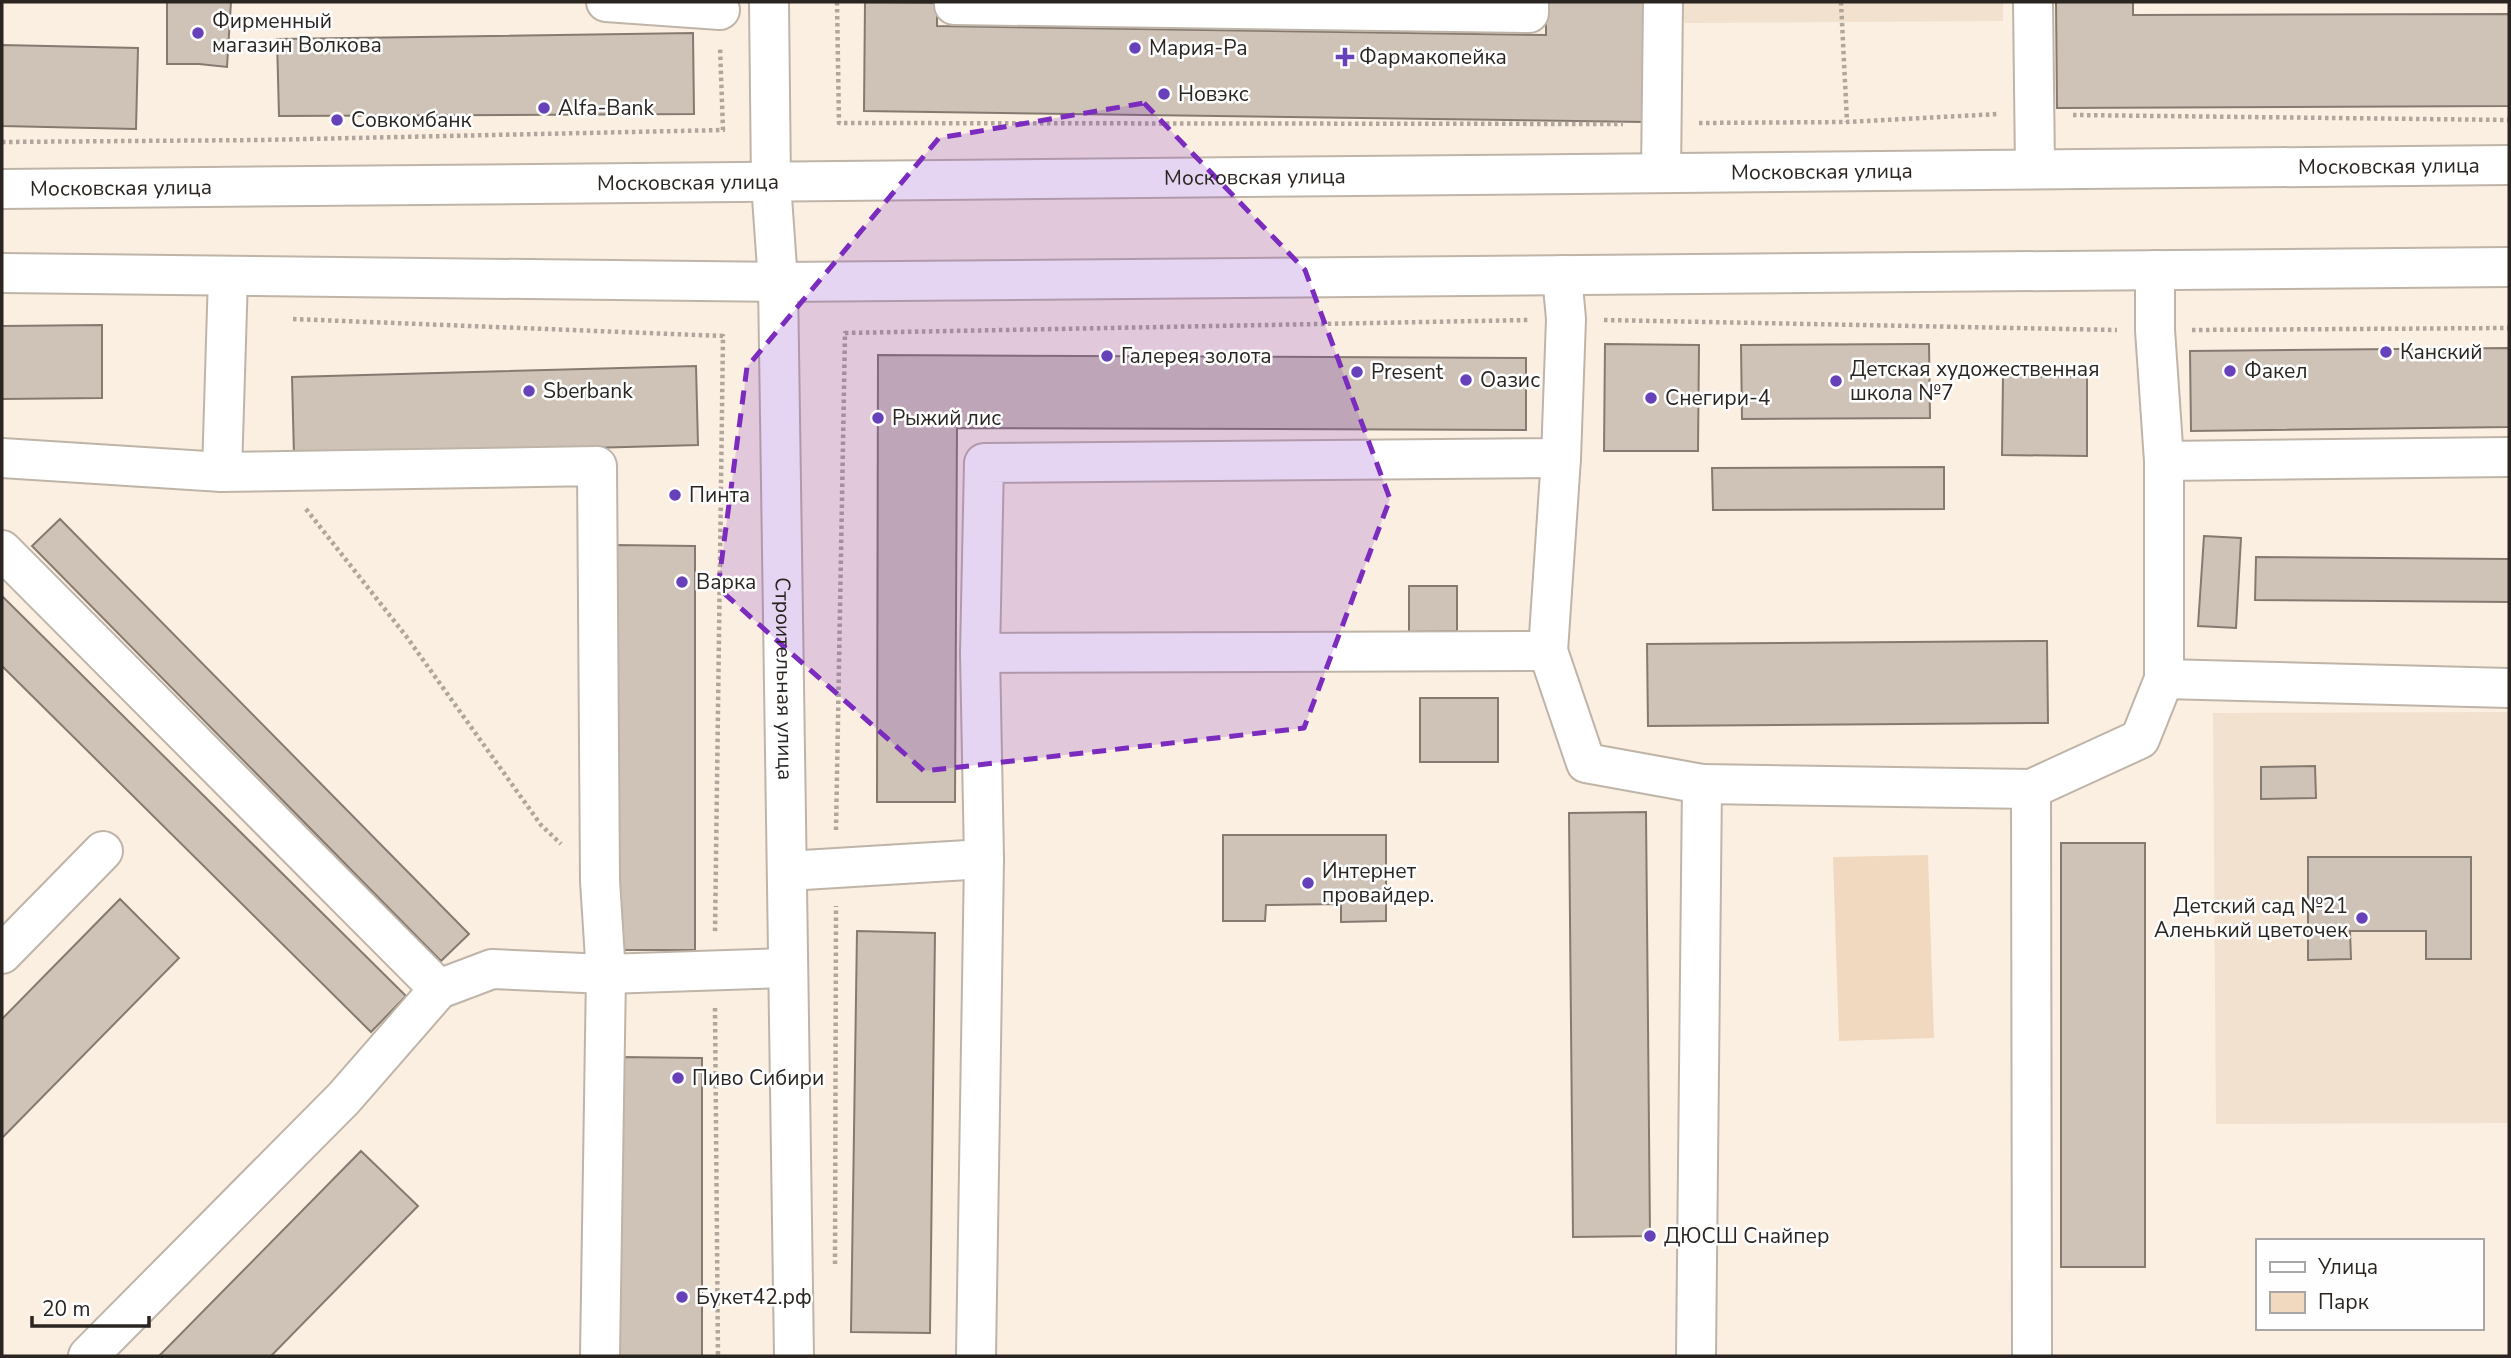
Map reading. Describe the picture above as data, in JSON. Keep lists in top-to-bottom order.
{
  "streets": {
    "main road": ["Московская улица", "Строительная улица"]
  },
  "crossings": [
    ["Московская улица", "Строительная улица"]
  ],
  "places": {
    "other": [
      "Фирменный магазин Волкова",
      "Мария-Ра",
      "Новэкс",
      "Alfa-Bank",
      "Совкомбанк",
      "Канский",
      "Галерея золота",
      "Факел",
      "Present",
      "Оазис",
      "Детская художественная школа №7",
      "Sberbank",
      "Снегири-4",
      "Рыжий лис",
      "Пинта",
      "Варка",
      "Интернет провайдер.",
      "Детский сад №21 Аленький цветочек",
      "Пиво Сибири",
      "ДЮСШ Снайпер",
      "Букет42.рф"
    ],
    "health": ["Фармакопейка"]
  },
  "legend": ["Улица", "Парк"],
  "scale_bar": "20 m"
}
